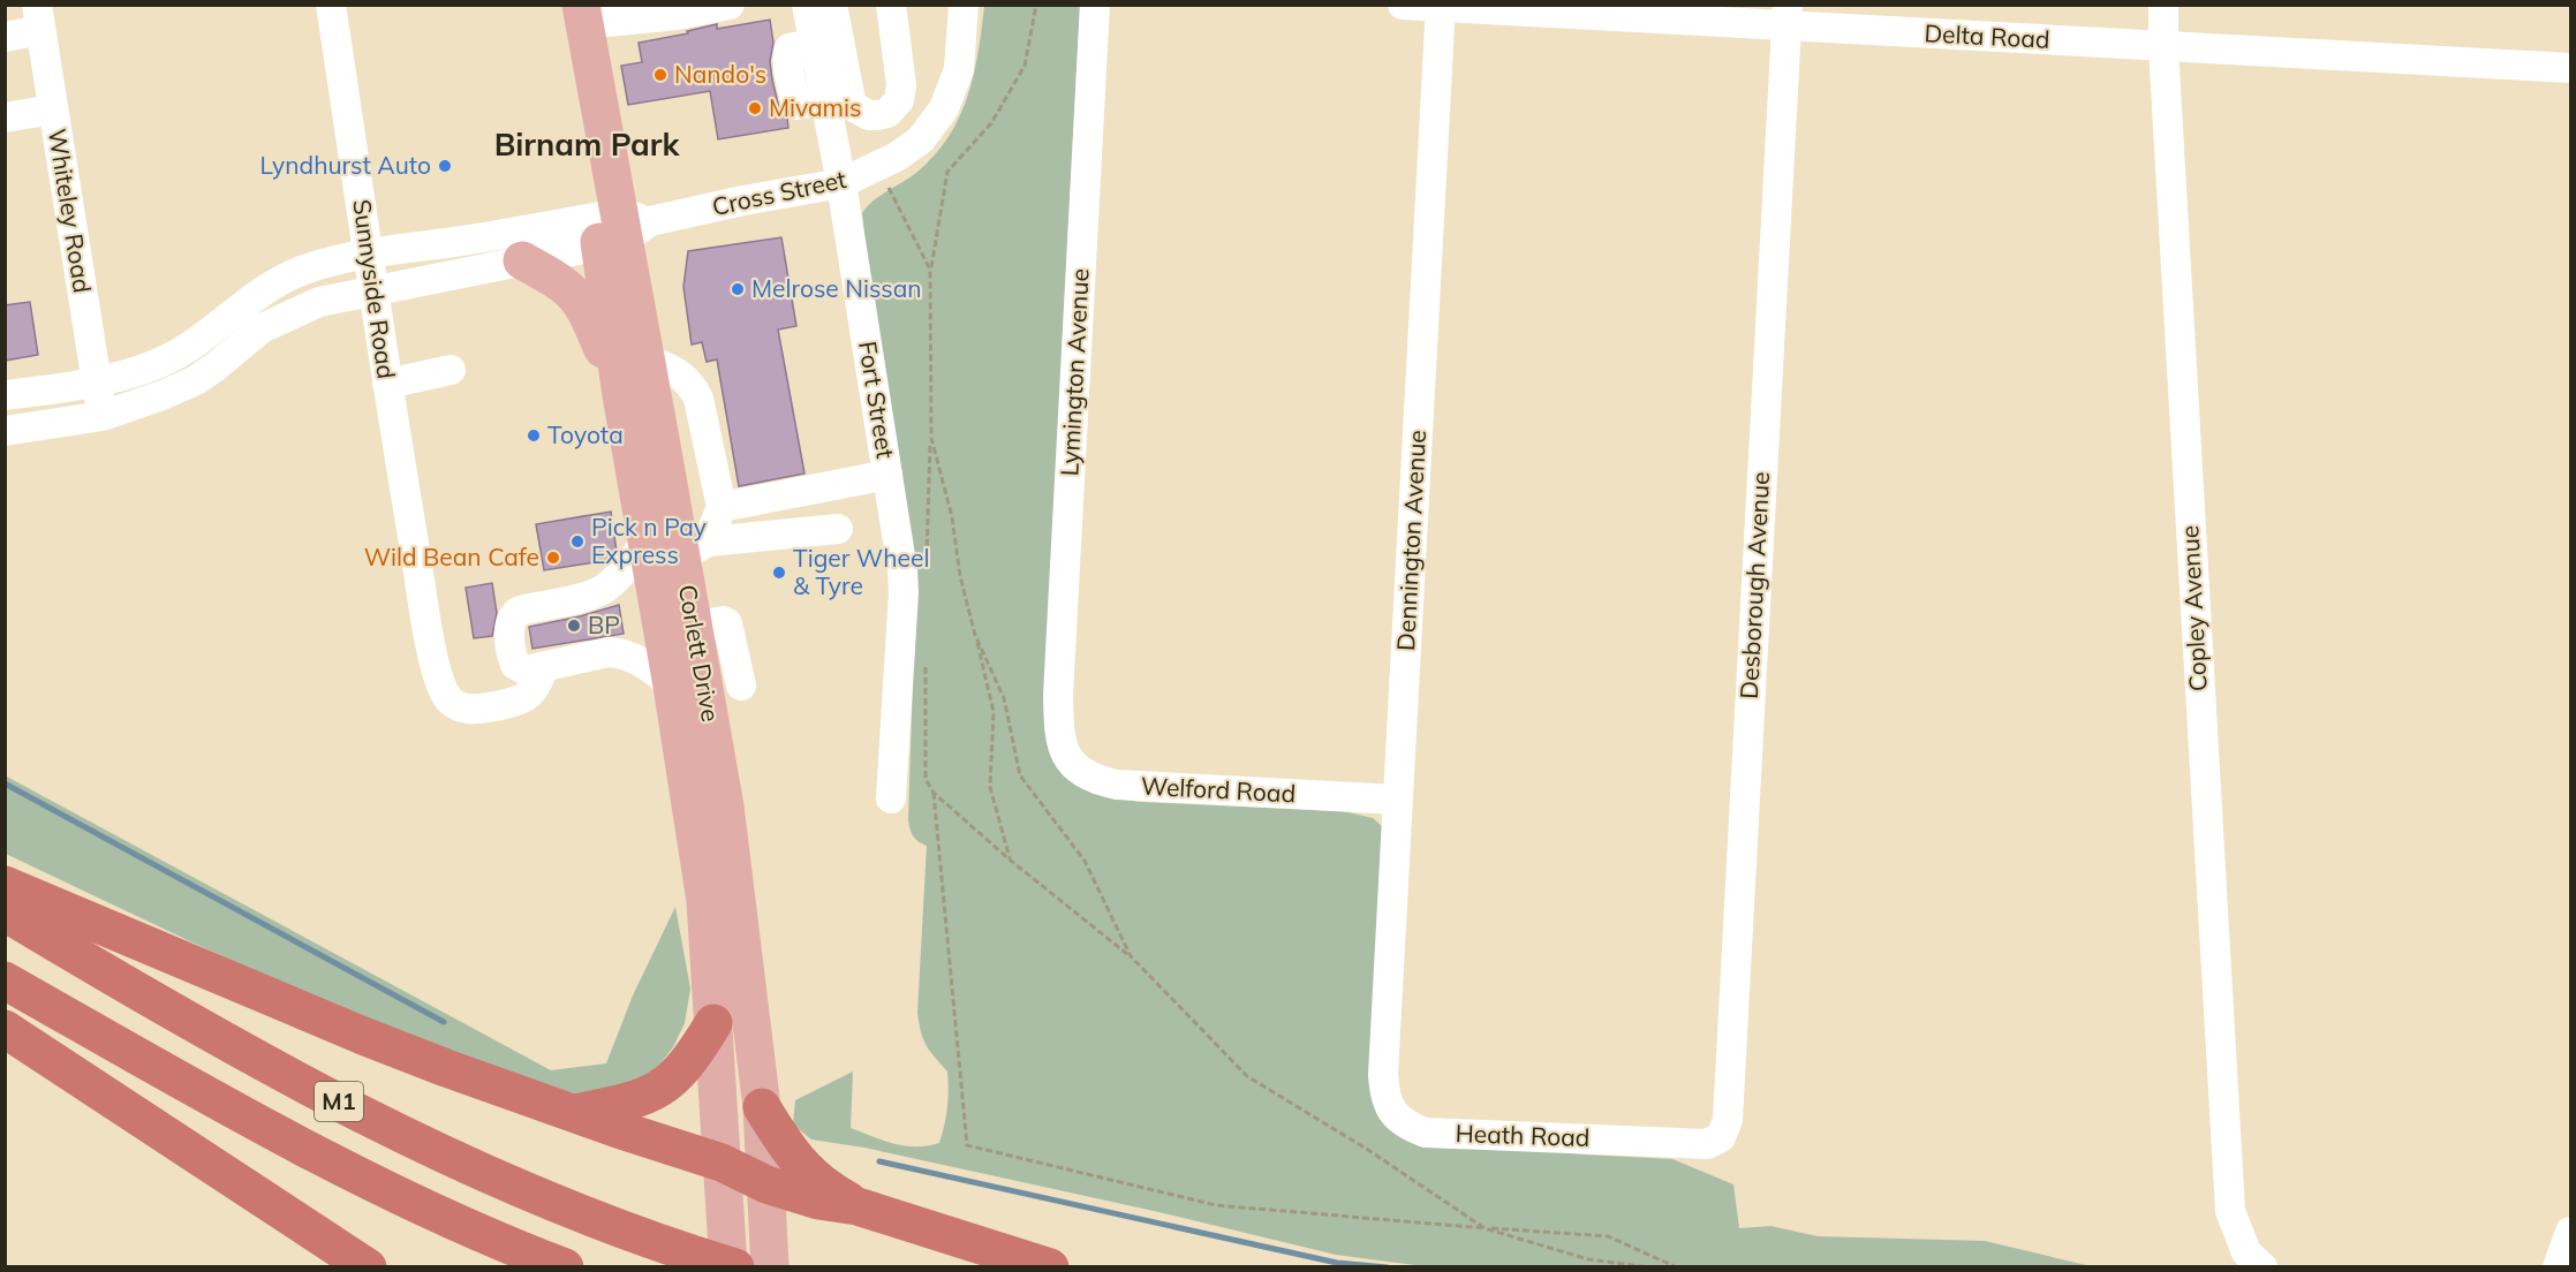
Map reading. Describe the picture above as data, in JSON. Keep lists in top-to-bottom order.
{
  "streets": {
    "highway": ["M1"],
    "main road": ["Corlett Drive"],
    "street": [
      "Delta Road",
      "Cross Street",
      "Whiteley Road",
      "Sunnyside Road",
      "Lymington Avenue",
      "Fort Street",
      "Dennington Avenue",
      "Desborough Avenue",
      "Copley Avenue",
      "Welford Road",
      "Heath Road"
    ]
  },
  "crossings": [
    ["Delta Road", "Dennington Avenue"],
    ["Delta Road", "Desborough Avenue"],
    ["Delta Road", "Copley Avenue"],
    ["Cross Street", "Whiteley Road"],
    ["Cross Street", "Sunnyside Road"],
    ["Cross Street", "Fort Street"],
    ["Cross Street", "Corlett Drive"],
    ["Lymington Avenue", "Welford Road"],
    ["Dennington Avenue", "Welford Road"],
    ["Dennington Avenue", "Heath Road"],
    ["Desborough Avenue", "Heath Road"]
  ],
  "districts": ["Birnam Park"],
  "places": [
    "Nando's",
    "Mivamis",
    "Lyndhurst Auto",
    "Melrose Nissan",
    "Toyota",
    "Pick n Pay Express",
    "Wild Bean Cafe",
    "Tiger Wheel & Tyre",
    "BP"
  ]
}
